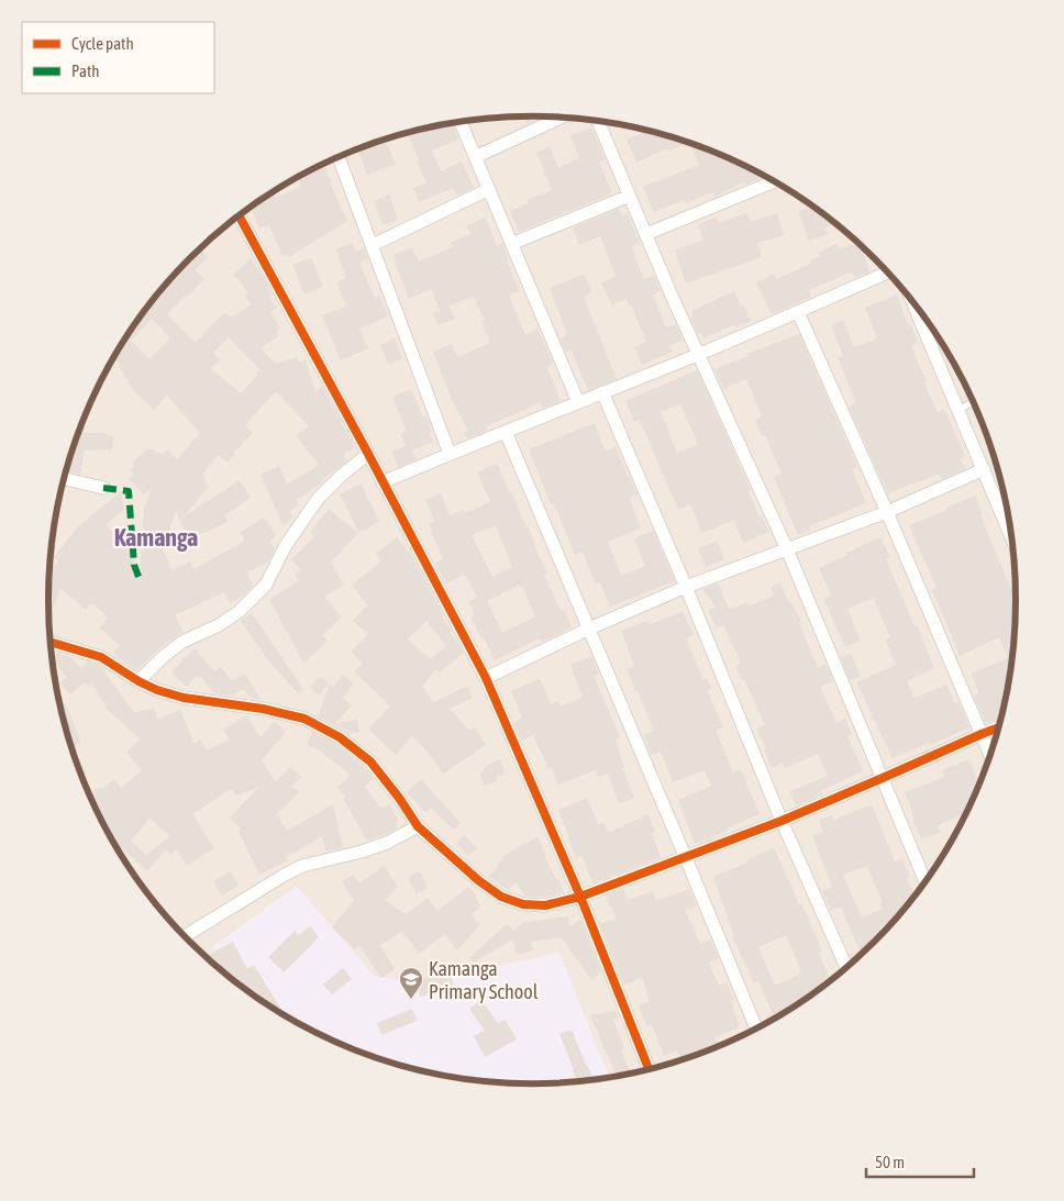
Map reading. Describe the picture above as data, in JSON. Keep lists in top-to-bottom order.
{
  "districts": ["Kamanga"],
  "places": {
    "school or university": ["Kamanga Primary School"]
  },
  "legend": ["Cycle path", "Path"],
  "scale_bar": "50 m"
}
